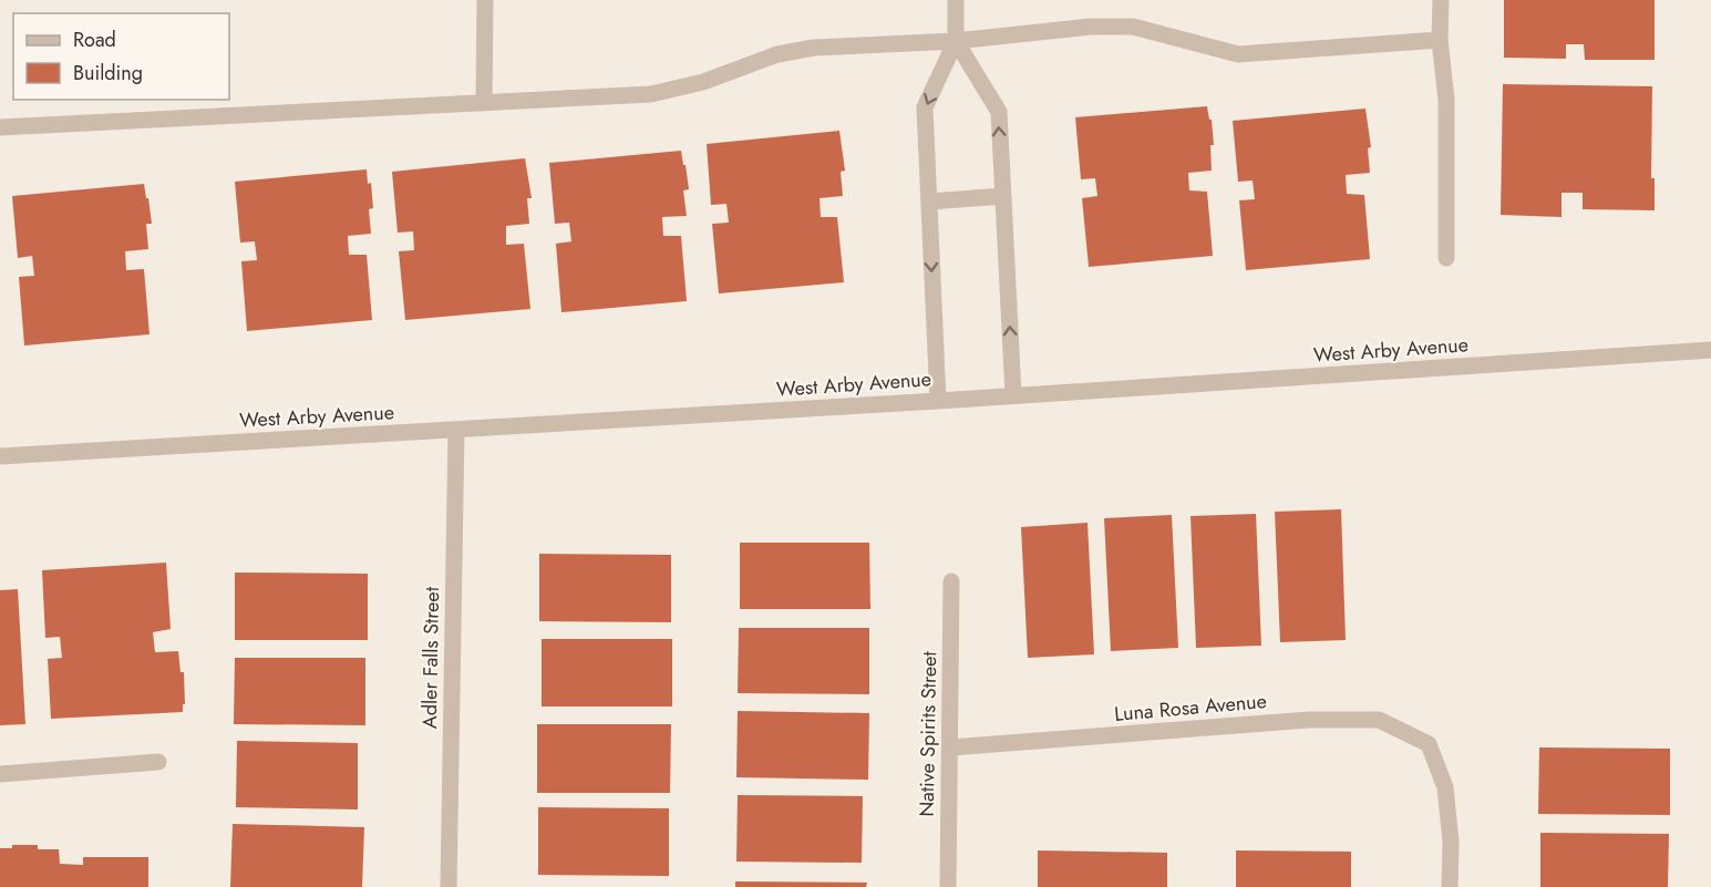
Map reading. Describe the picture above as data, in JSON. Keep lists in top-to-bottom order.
{
  "streets": {
    "street": [
      "West Arby Avenue",
      "Adler Falls Street",
      "Luna Rosa Avenue",
      "Native Spirits Street"
    ]
  },
  "crossings": [
    ["West Arby Avenue", "Adler Falls Street"],
    ["Luna Rosa Avenue", "Native Spirits Street"]
  ],
  "legend": ["Road", "Building"]
}
